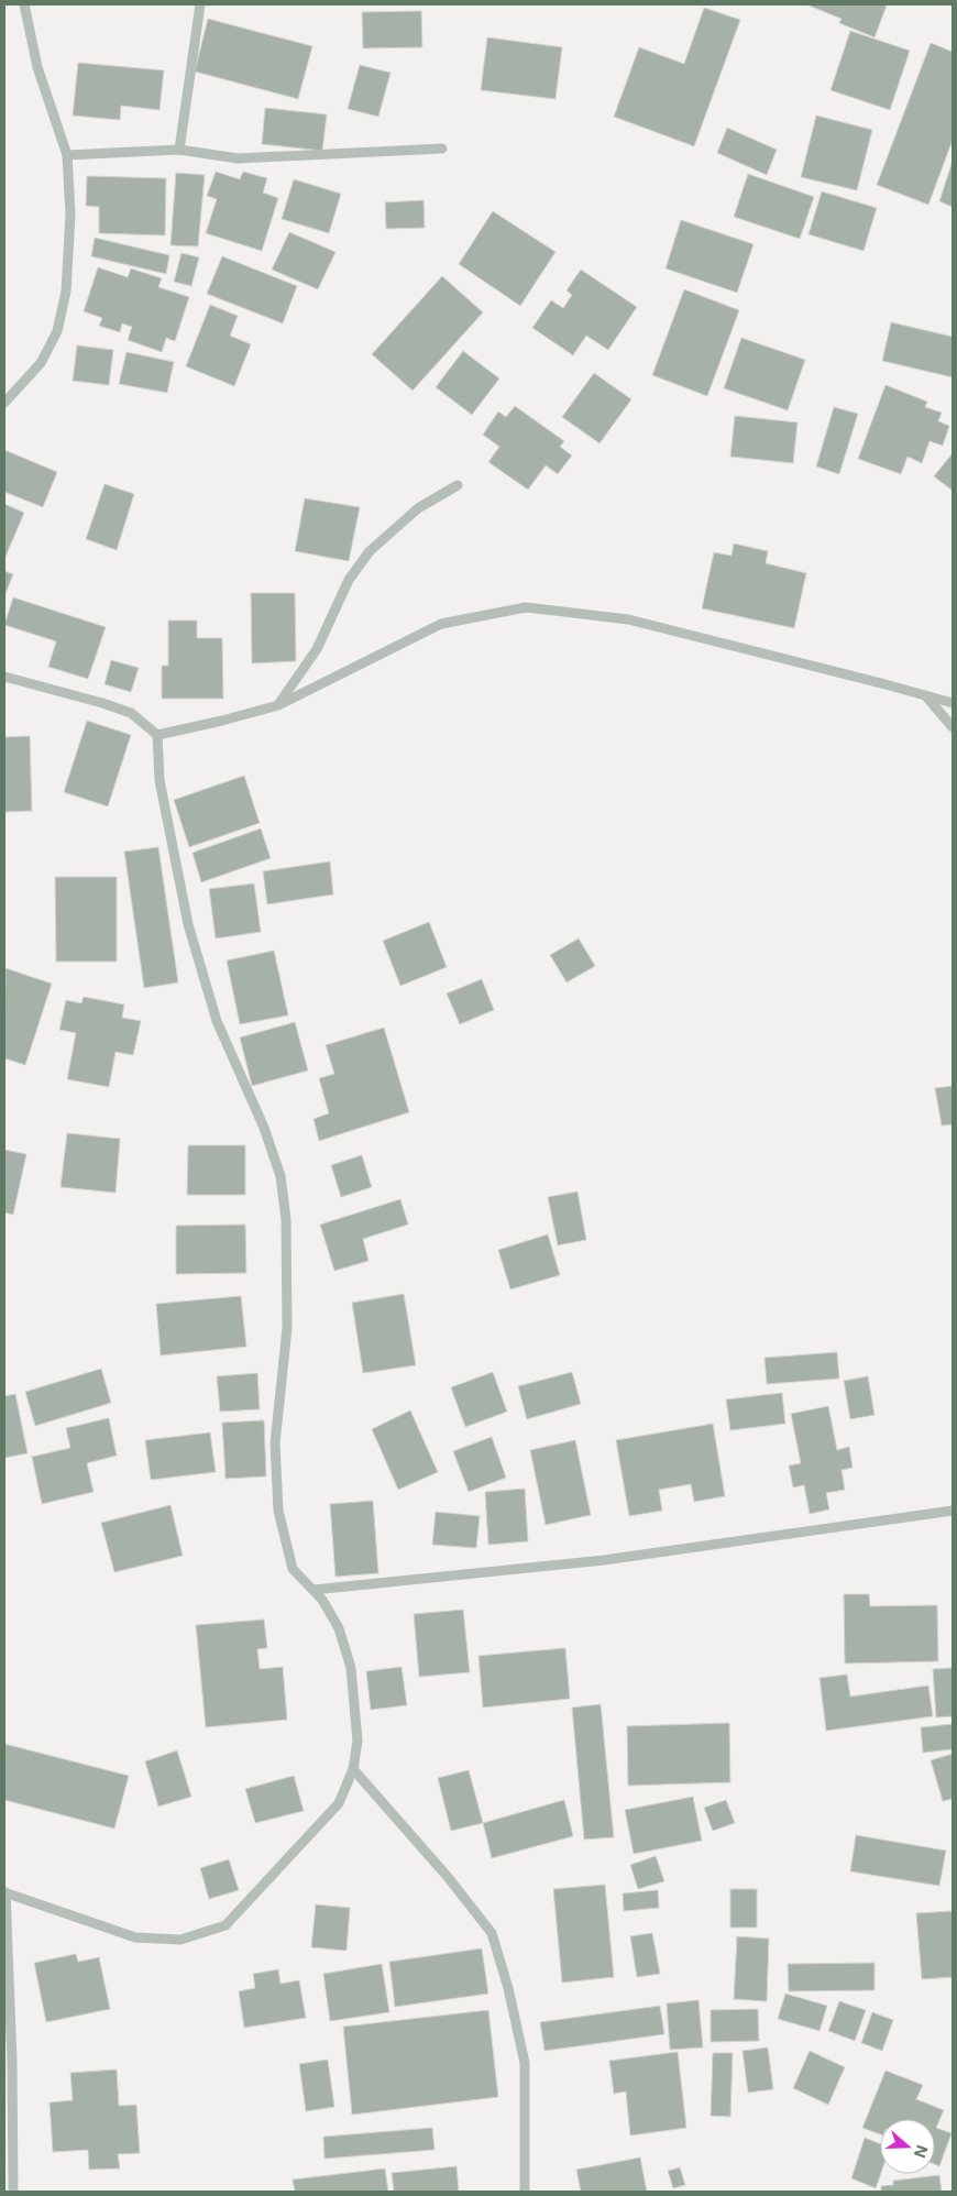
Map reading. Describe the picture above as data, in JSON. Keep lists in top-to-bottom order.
{
  "north": "right"
}
